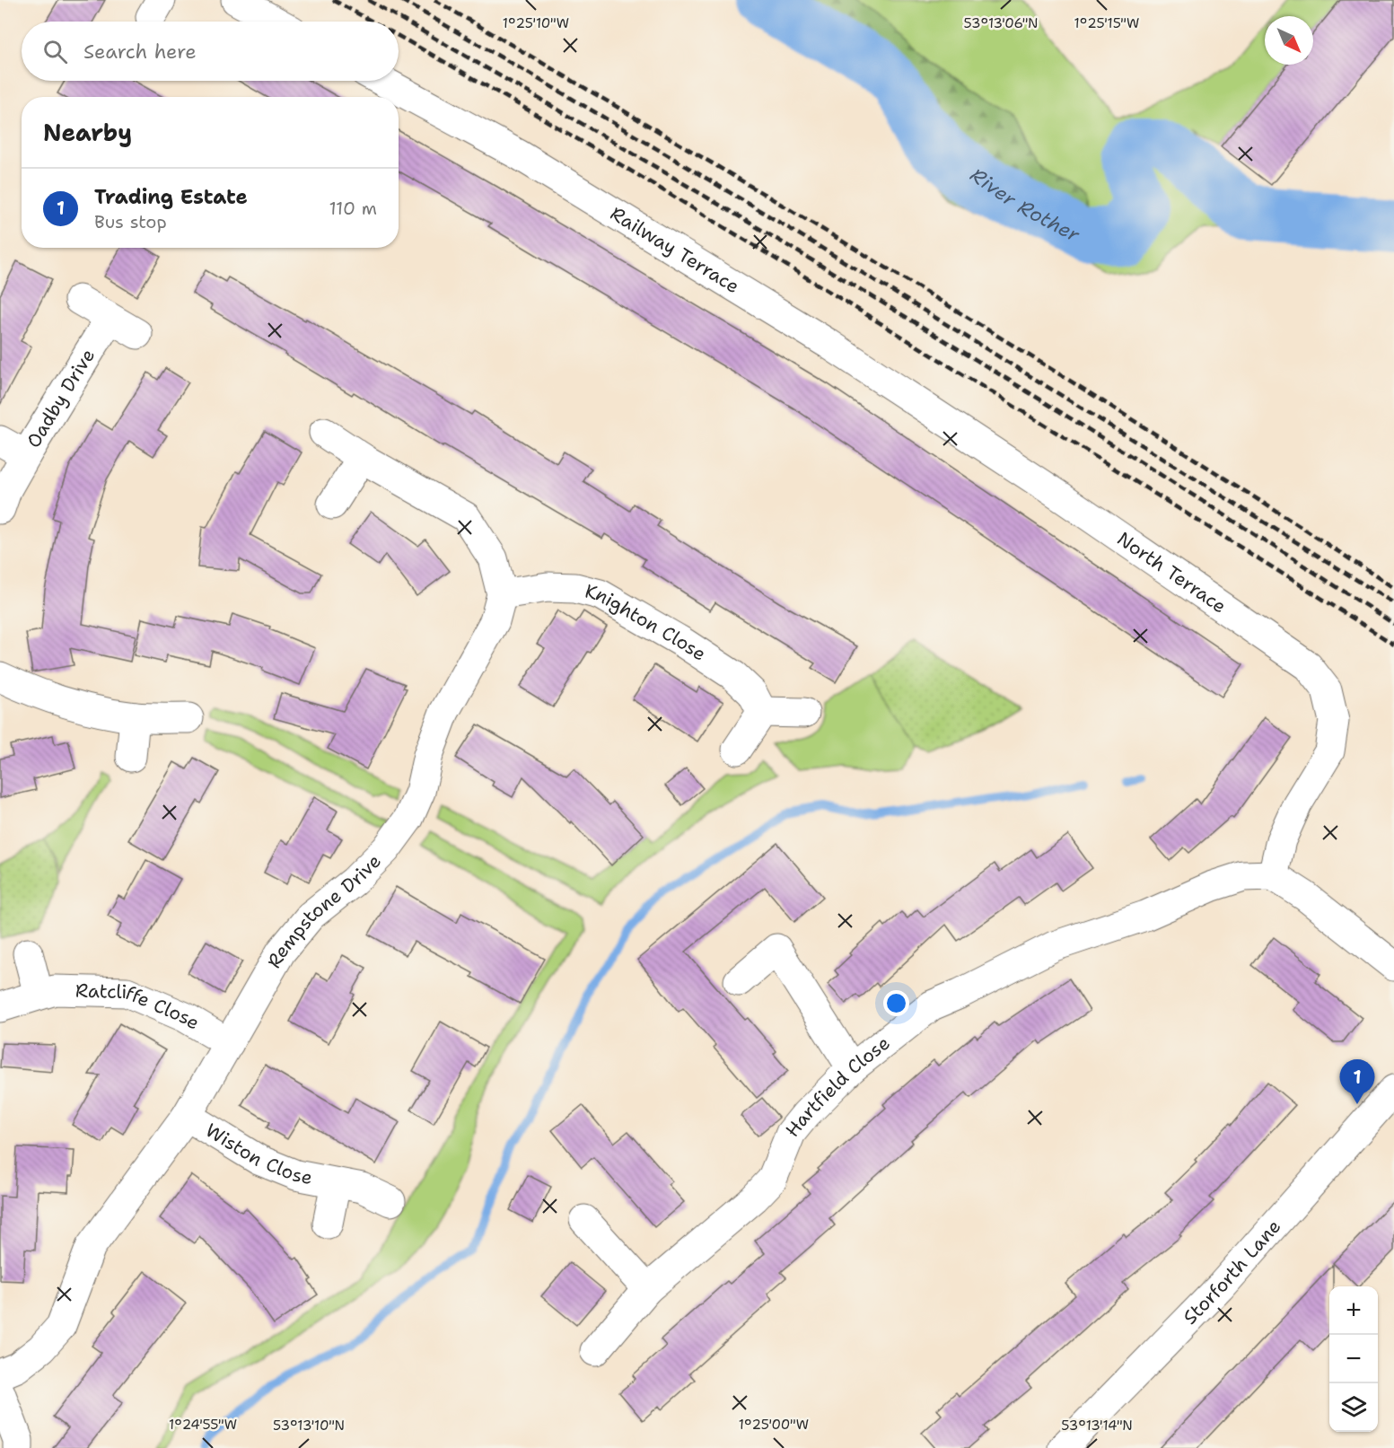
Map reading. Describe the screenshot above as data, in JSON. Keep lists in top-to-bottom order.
{
  "streets": {
    "street": [
      "Railway Terrace",
      "Oadby Drive",
      "North Terrace",
      "Knighton Close",
      "Rempstone Drive",
      "Ratcliffe Close",
      "Hartfield Close",
      "Wiston Close",
      "Storforth Lane"
    ]
  },
  "crossings": [
    ["Railway Terrace", "North Terrace"],
    ["North Terrace", "Hartfield Close"],
    ["Knighton Close", "Rempstone Drive"],
    ["Rempstone Drive", "Ratcliffe Close"],
    ["Rempstone Drive", "Wiston Close"]
  ],
  "water": ["River Rother"],
  "north": "bottom right",
  "page": {
    "search": "Search here",
    "heading": "Nearby",
    "list": [
      {
        "mark": "1",
        "name": "Trading Estate",
        "note": "Bus stop",
        "value": "110 m"
      }
    ],
    "pins": "1",
    "map_buttons": ["+", "−"]
  },
  "coordinates": [
    "53°13'06\"N",
    "1°25'10\"W",
    "1°25'15\"W",
    "1°24'55\"W",
    "1°25'00\"W",
    "53°13'10\"N",
    "53°13'14\"N"
  ]
}
